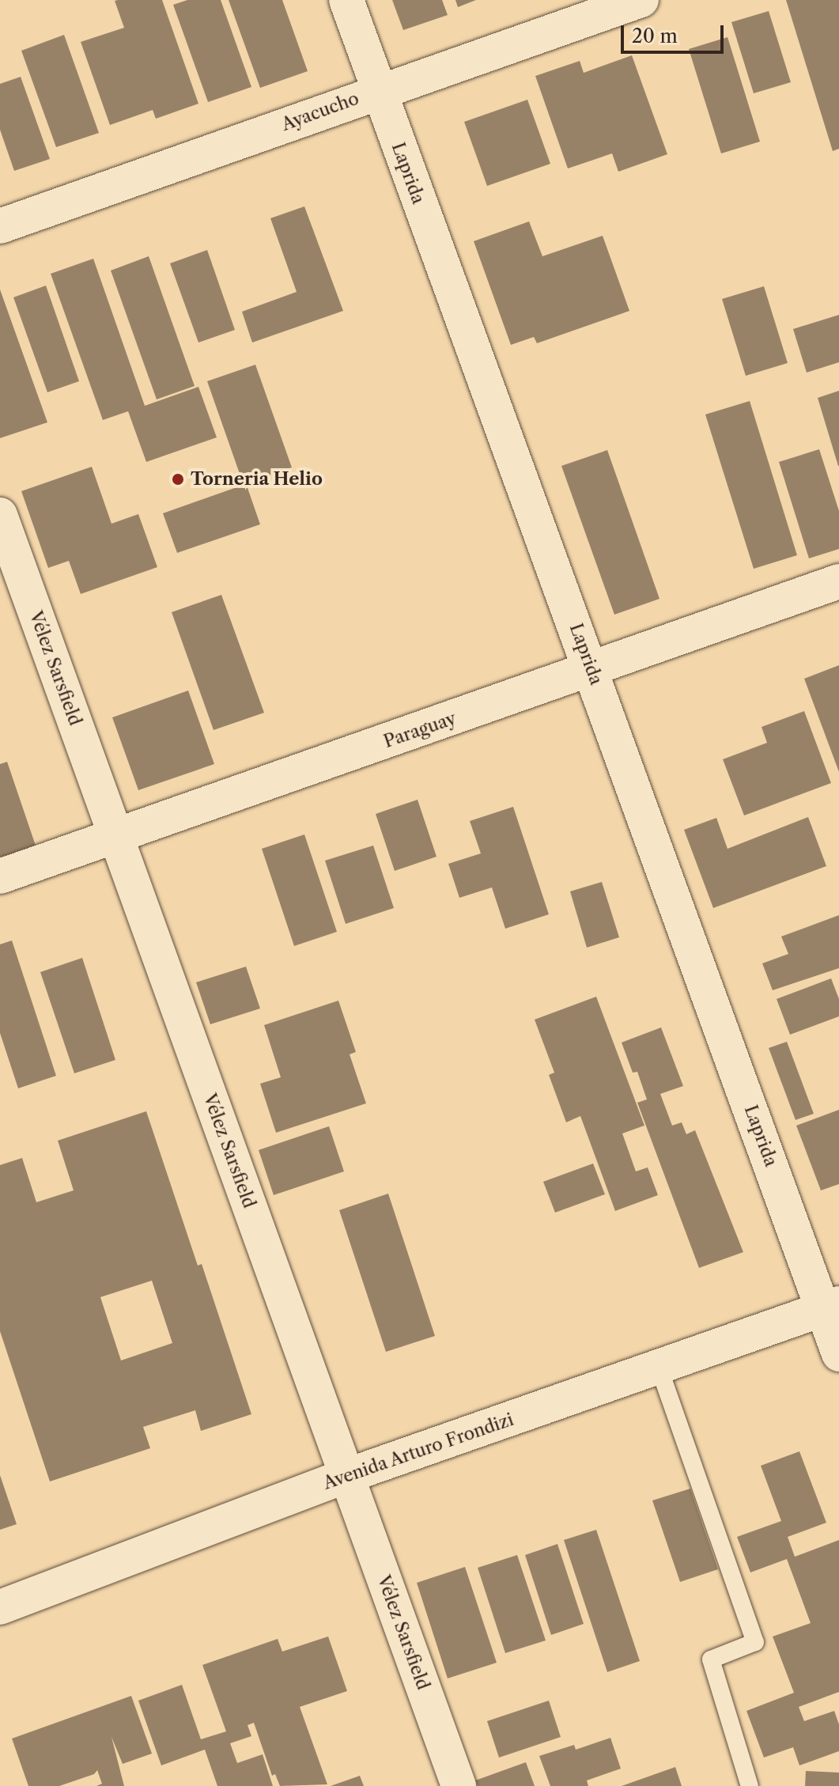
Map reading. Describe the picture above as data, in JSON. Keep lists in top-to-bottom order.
{
  "streets": {
    "street": [
      "Ayacucho",
      "Laprida",
      "Vélez Sarsfield",
      "Paraguay",
      "Avenida Arturo Frondizi"
    ]
  },
  "crossings": [
    ["Ayacucho", "Laprida"],
    ["Laprida", "Paraguay"],
    ["Laprida", "Avenida Arturo Frondizi"],
    ["Vélez Sarsfield", "Paraguay"],
    ["Vélez Sarsfield", "Avenida Arturo Frondizi"]
  ],
  "places": ["Torneria Helio"],
  "scale_bar": "20 m"
}
